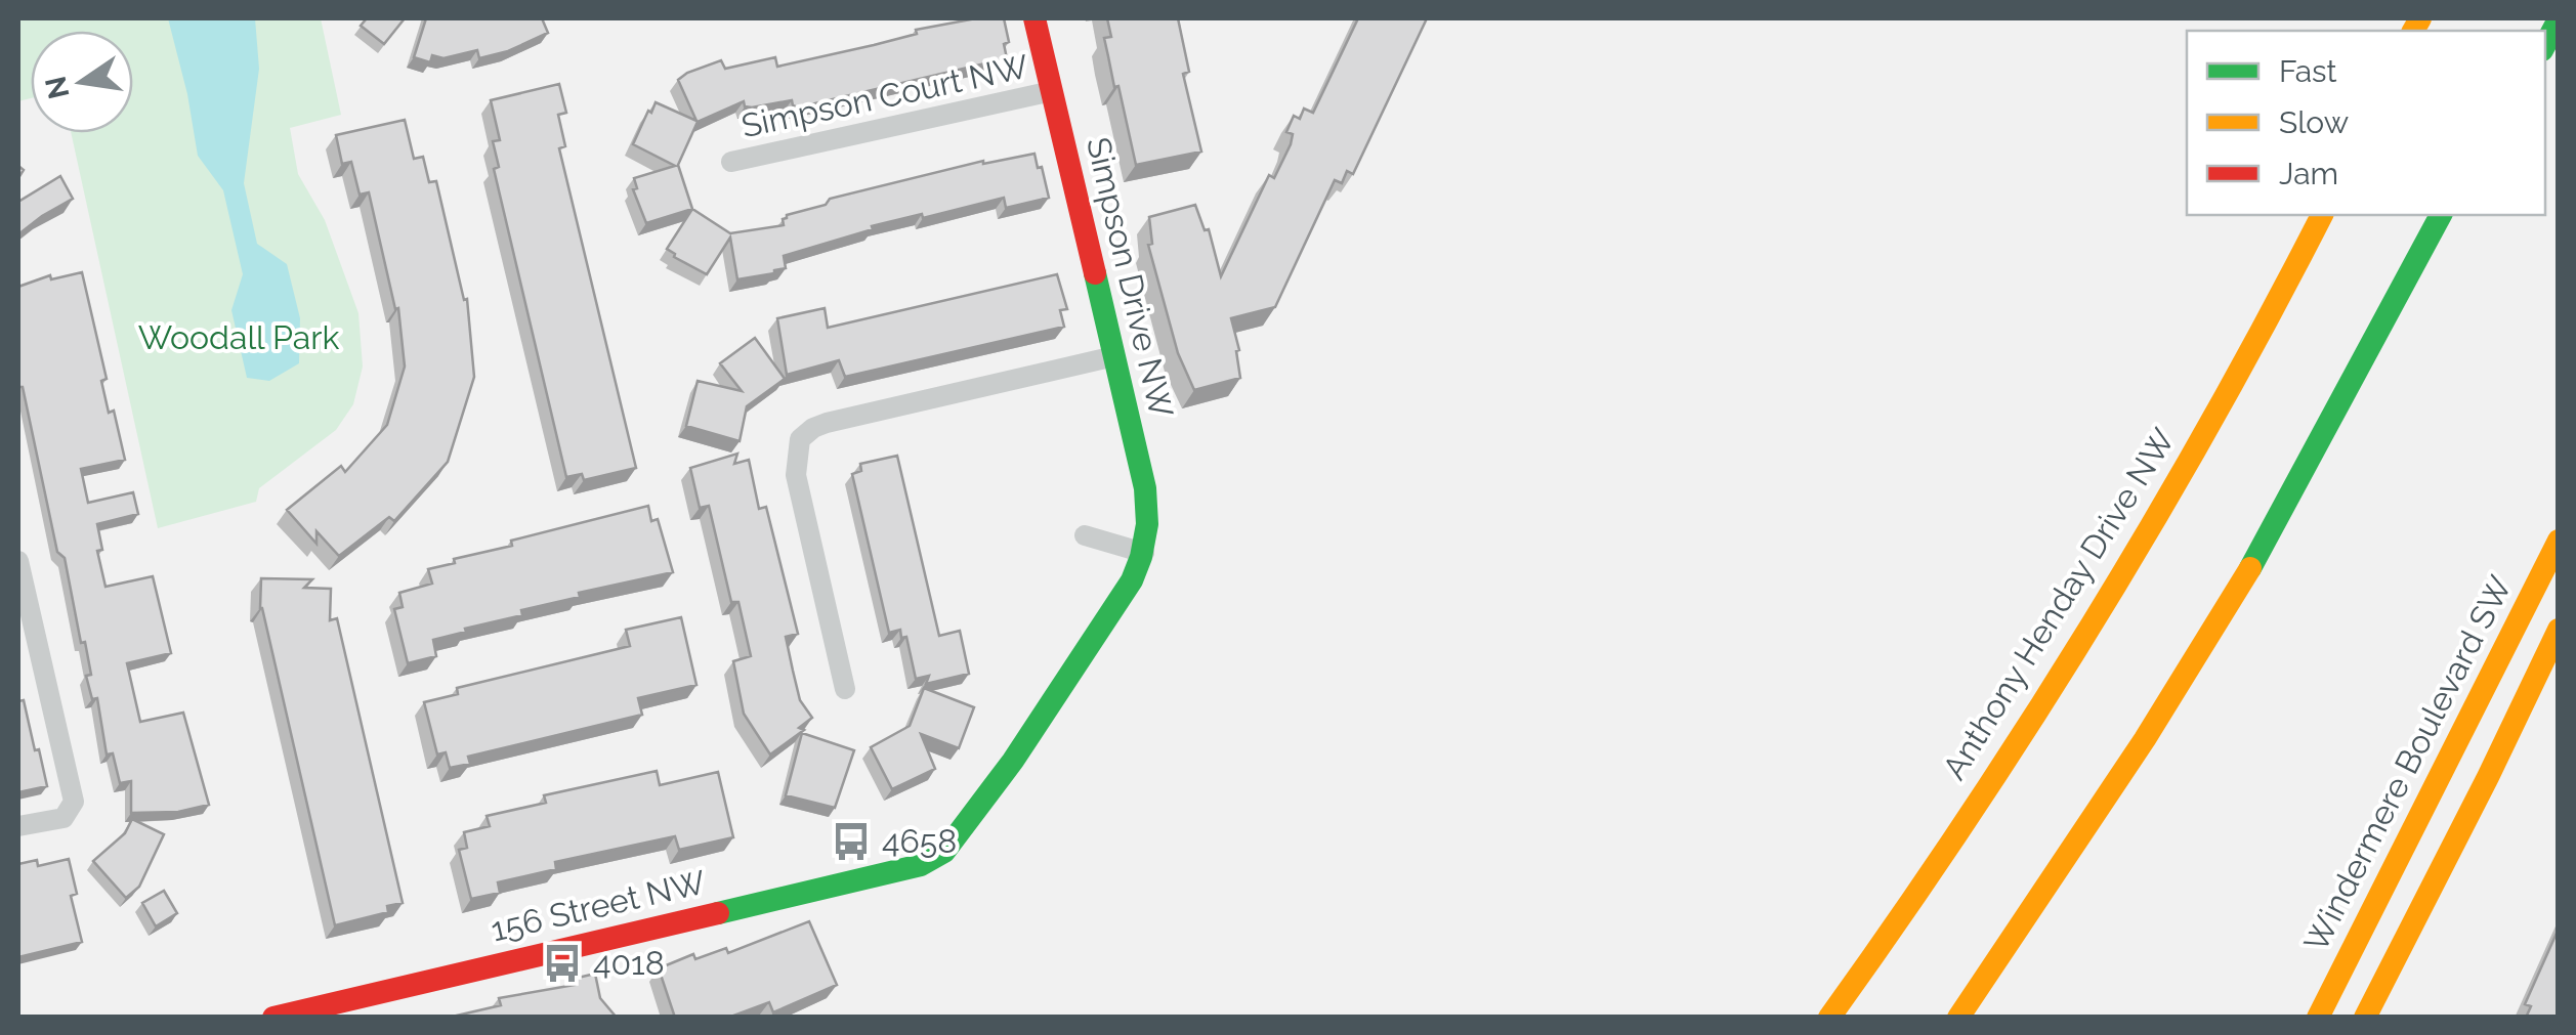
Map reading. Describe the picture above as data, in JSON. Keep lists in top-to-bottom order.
{
  "streets": {
    "main road": [
      "Simpson Drive NW",
      "Anthony Henday Drive NW",
      "Windermere Boulevard SW",
      "156 Street NW"
    ],
    "street": ["Simpson Court NW"]
  },
  "crossings": [
    ["Simpson Court NW", "Simpson Drive NW"],
    ["Simpson Drive NW", "156 Street NW"]
  ],
  "parks": ["Woodall Park"],
  "places": {
    "bus stop": ["4658", "4018"]
  },
  "legend": ["Fast", "Slow", "Jam"],
  "north": "left"
}
